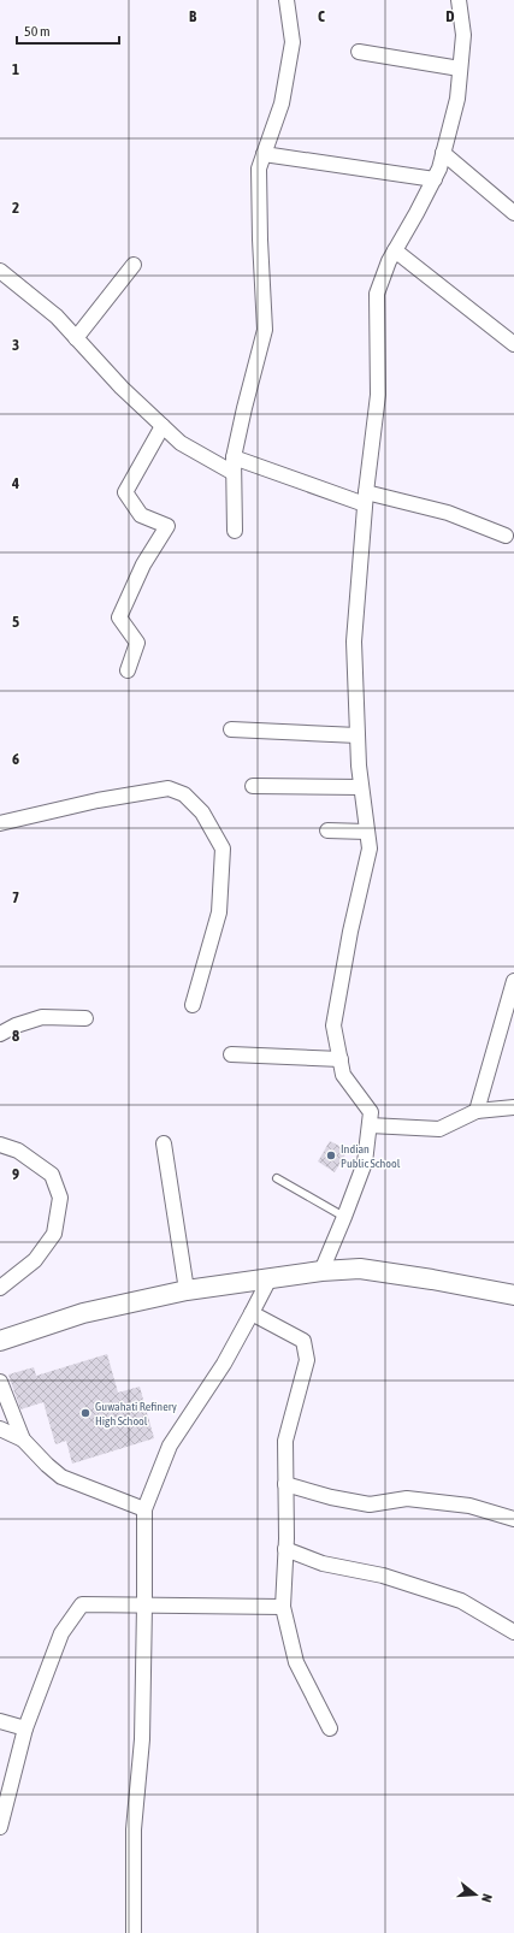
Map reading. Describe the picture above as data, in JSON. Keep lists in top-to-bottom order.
{
  "places": ["Indian Public School", "Guwahati Refinery High School"],
  "scale_bar": "50 m",
  "north": "right",
  "grid": {
    "columns": ["B", "C", "D"],
    "rows": [
      "1",
      "2",
      "3",
      "4",
      "5",
      "6",
      "7",
      "8",
      "9"
    ]
  }
}
